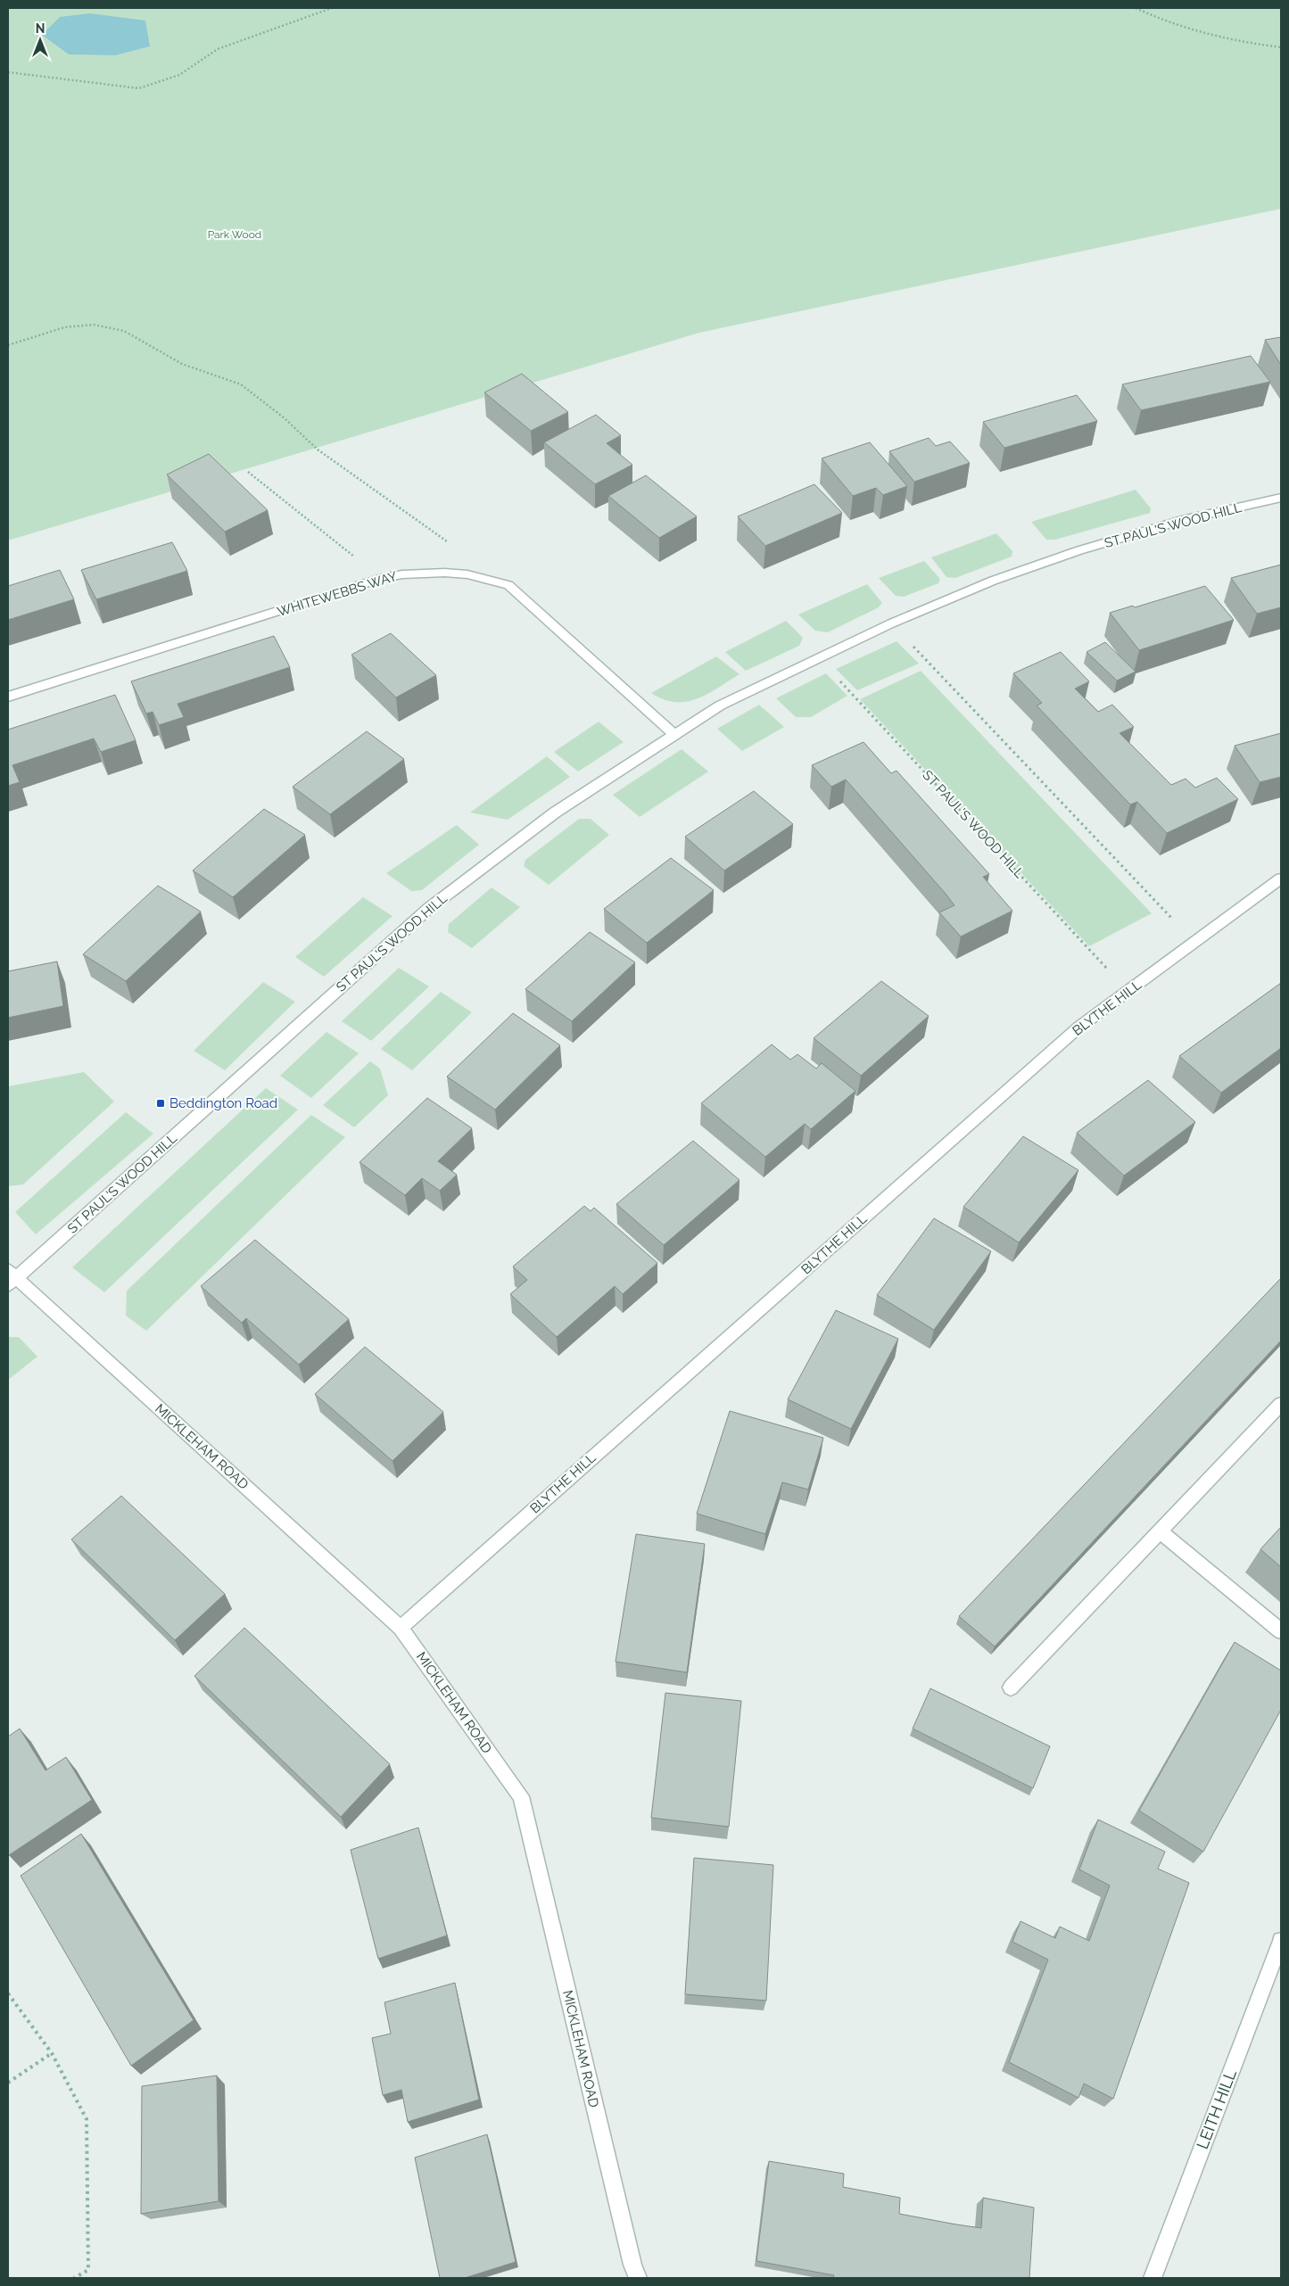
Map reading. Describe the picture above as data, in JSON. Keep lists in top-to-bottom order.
{
  "streets": {
    "street": [
      "ST PAUL'S WOOD HILL",
      "WHITEWEBBS WAY",
      "BLYTHE HILL",
      "MICKLEHAM ROAD",
      "LEITH HILL"
    ]
  },
  "crossings": [
    ["ST PAUL'S WOOD HILL", "WHITEWEBBS WAY"],
    ["ST PAUL'S WOOD HILL", "BLYTHE HILL"],
    ["ST PAUL'S WOOD HILL", "MICKLEHAM ROAD"],
    ["BLYTHE HILL", "MICKLEHAM ROAD"]
  ],
  "parks": ["Park Wood"],
  "places": {
    "transit": ["Beddington Road"]
  },
  "north": "top"
}
